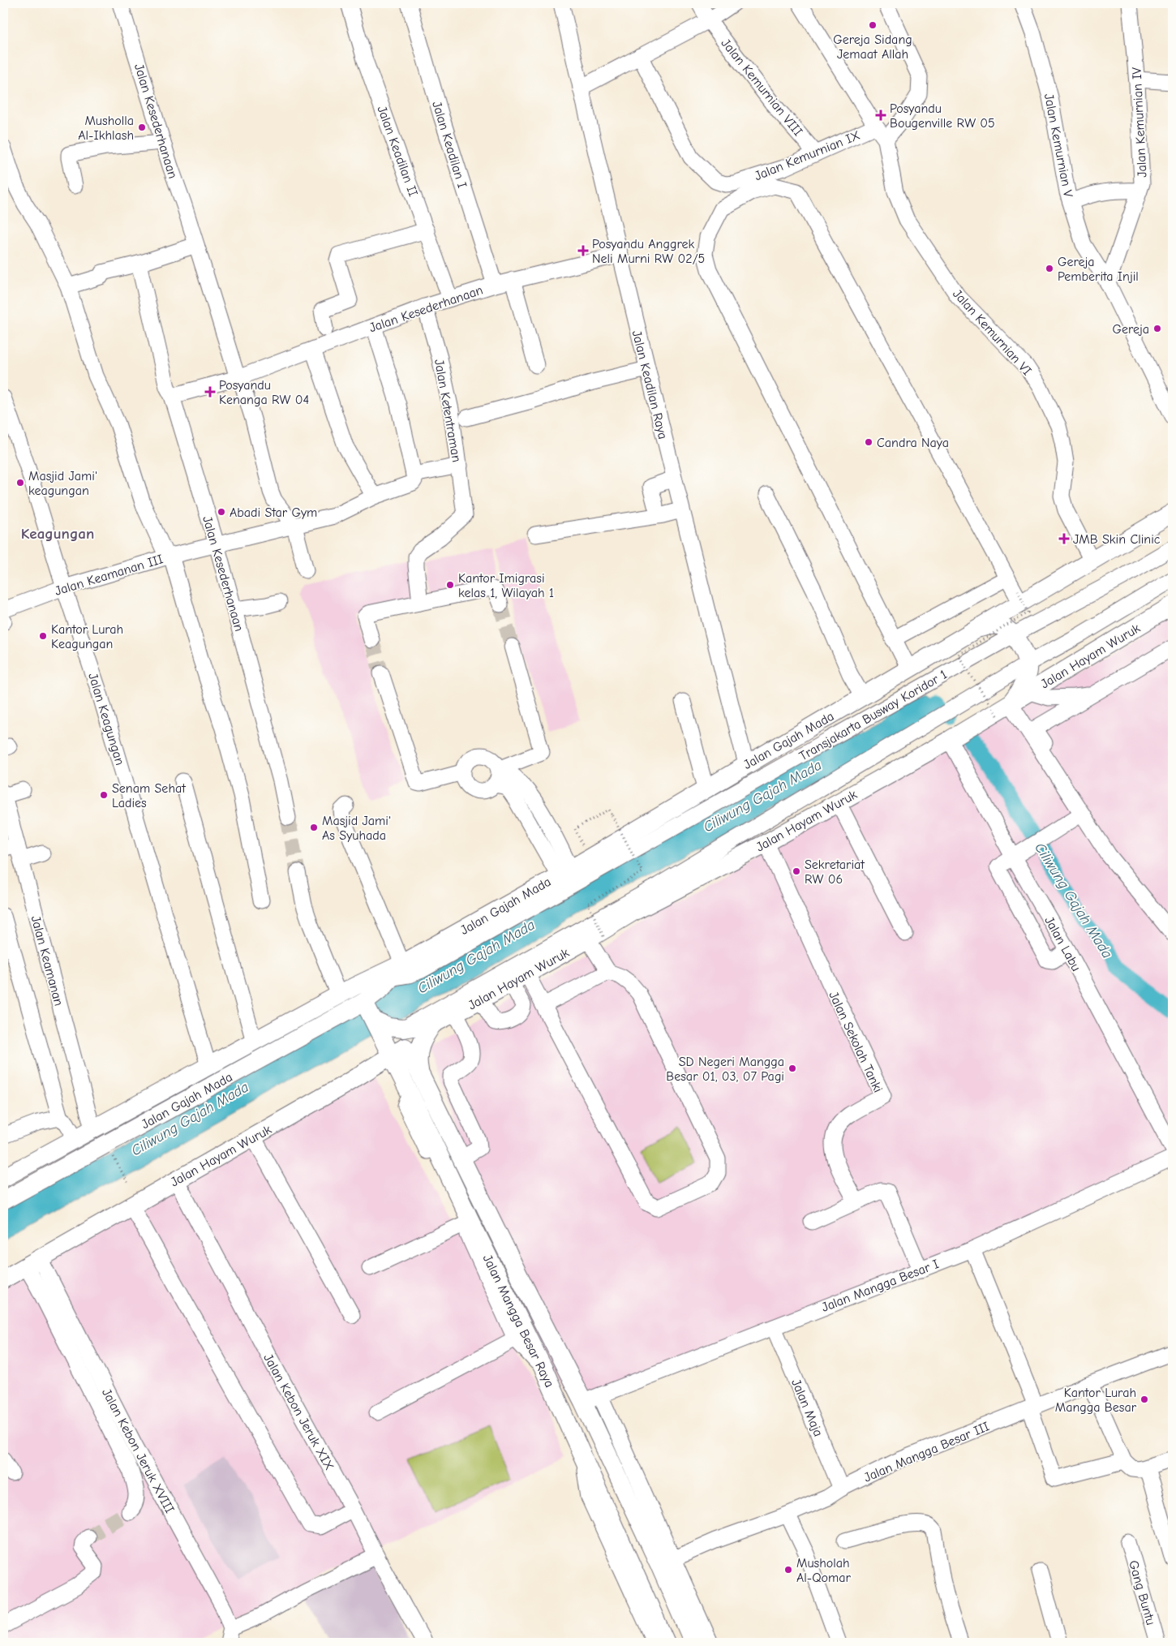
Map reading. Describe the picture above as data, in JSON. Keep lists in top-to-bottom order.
{
  "streets": {
    "main road": ["Jalan Hayam Wuruk", "Jalan Gajah Mada", "Jalan Mangga Besar Raya"],
    "street": [
      "Jalan Kemurnian VIII",
      "Jalan Kesederhanaan",
      "Jalan Kemurnian IV",
      "Jalan Keadilan I",
      "Jalan Kemurnian V",
      "Jalan Keadilan II",
      "Jalan Kemurnian IX",
      "Jalan Kemurnian VI",
      "Jalan Keadilan Raya",
      "Jalan Ketentraman",
      "Jalan Keamanan III",
      "Transjakarta Busway Koridor 1",
      "Jalan Keagungan",
      "Jalan Labu",
      "Jalan Keamanan",
      "Jalan Sekolah Tanki",
      "Jalan Mangga Besar I",
      "Jalan Maja",
      "Jalan Kebon Jeruk XIX",
      "Jalan Kebon Jeruk XVIII",
      "Jalan Mangga Besar III",
      "Gang Buntu"
    ]
  },
  "crossings": [
    ["Jalan Kemurnian VIII", "Jalan Kemurnian IX"],
    ["Jalan Kesederhanaan", "Jalan Keadilan I"],
    ["Jalan Kesederhanaan", "Jalan Keadilan II"],
    ["Jalan Kesederhanaan", "Jalan Keadilan Raya"],
    ["Jalan Kesederhanaan", "Jalan Ketentraman"],
    ["Jalan Kesederhanaan", "Jalan Keamanan III"],
    ["Jalan Kemurnian IV", "Jalan Kemurnian V"],
    ["Jalan Kemurnian VI", "Jalan Gajah Mada"],
    ["Jalan Keadilan Raya", "Jalan Gajah Mada"],
    ["Jalan Keamanan III", "Jalan Keagungan"],
    ["Jalan Hayam Wuruk", "Jalan Gajah Mada"],
    ["Jalan Hayam Wuruk", "Jalan Labu"],
    ["Jalan Hayam Wuruk", "Jalan Sekolah Tanki"],
    ["Jalan Hayam Wuruk", "Jalan Mangga Besar Raya"],
    ["Jalan Hayam Wuruk", "Jalan Kebon Jeruk XIX"],
    ["Jalan Hayam Wuruk", "Jalan Kebon Jeruk XVIII"],
    ["Transjakarta Busway Koridor 1", "Jalan Gajah Mada"],
    ["Jalan Keagungan", "Jalan Gajah Mada"],
    ["Jalan Gajah Mada", "Jalan Keamanan"],
    ["Jalan Gajah Mada", "Jalan Mangga Besar Raya"],
    ["Jalan Mangga Besar I", "Jalan Mangga Besar Raya"],
    ["Jalan Mangga Besar I", "Jalan Maja"],
    ["Jalan Mangga Besar Raya", "Jalan Mangga Besar III"],
    ["Jalan Maja", "Jalan Mangga Besar III"]
  ],
  "districts": ["Keagungan"],
  "water": ["Ciliwung Gajah Mada"],
  "places": {
    "other": [
      "Gereja Sidang Jemaat Allah",
      "Musholla Al-Ikhlash",
      "Gereja Pemberita Injil",
      "Gereja",
      "Candra Naya",
      "Masjid Jami' keagungan",
      "Abadi Star Gym",
      "Kantor Imigrasi kelas 1, Wilayah 1",
      "Kantor Lurah Keagungan",
      "Senam Sehat Ladies",
      "Masjid Jami' As Syuhada",
      "Sekretariat RW 06",
      "SD Negeri Mangga Besar 01, 03, 07 Pagi",
      "Kantor Lurah Mangga Besar",
      "Musholah Al-Qomar"
    ],
    "health": [
      "Posyandu Bougenville RW 05",
      "Posyandu Anggrek Neli Murni RW 02/5",
      "Posyandu Kenanga RW 04",
      "JMB Skin Clinic"
    ]
  }
}
